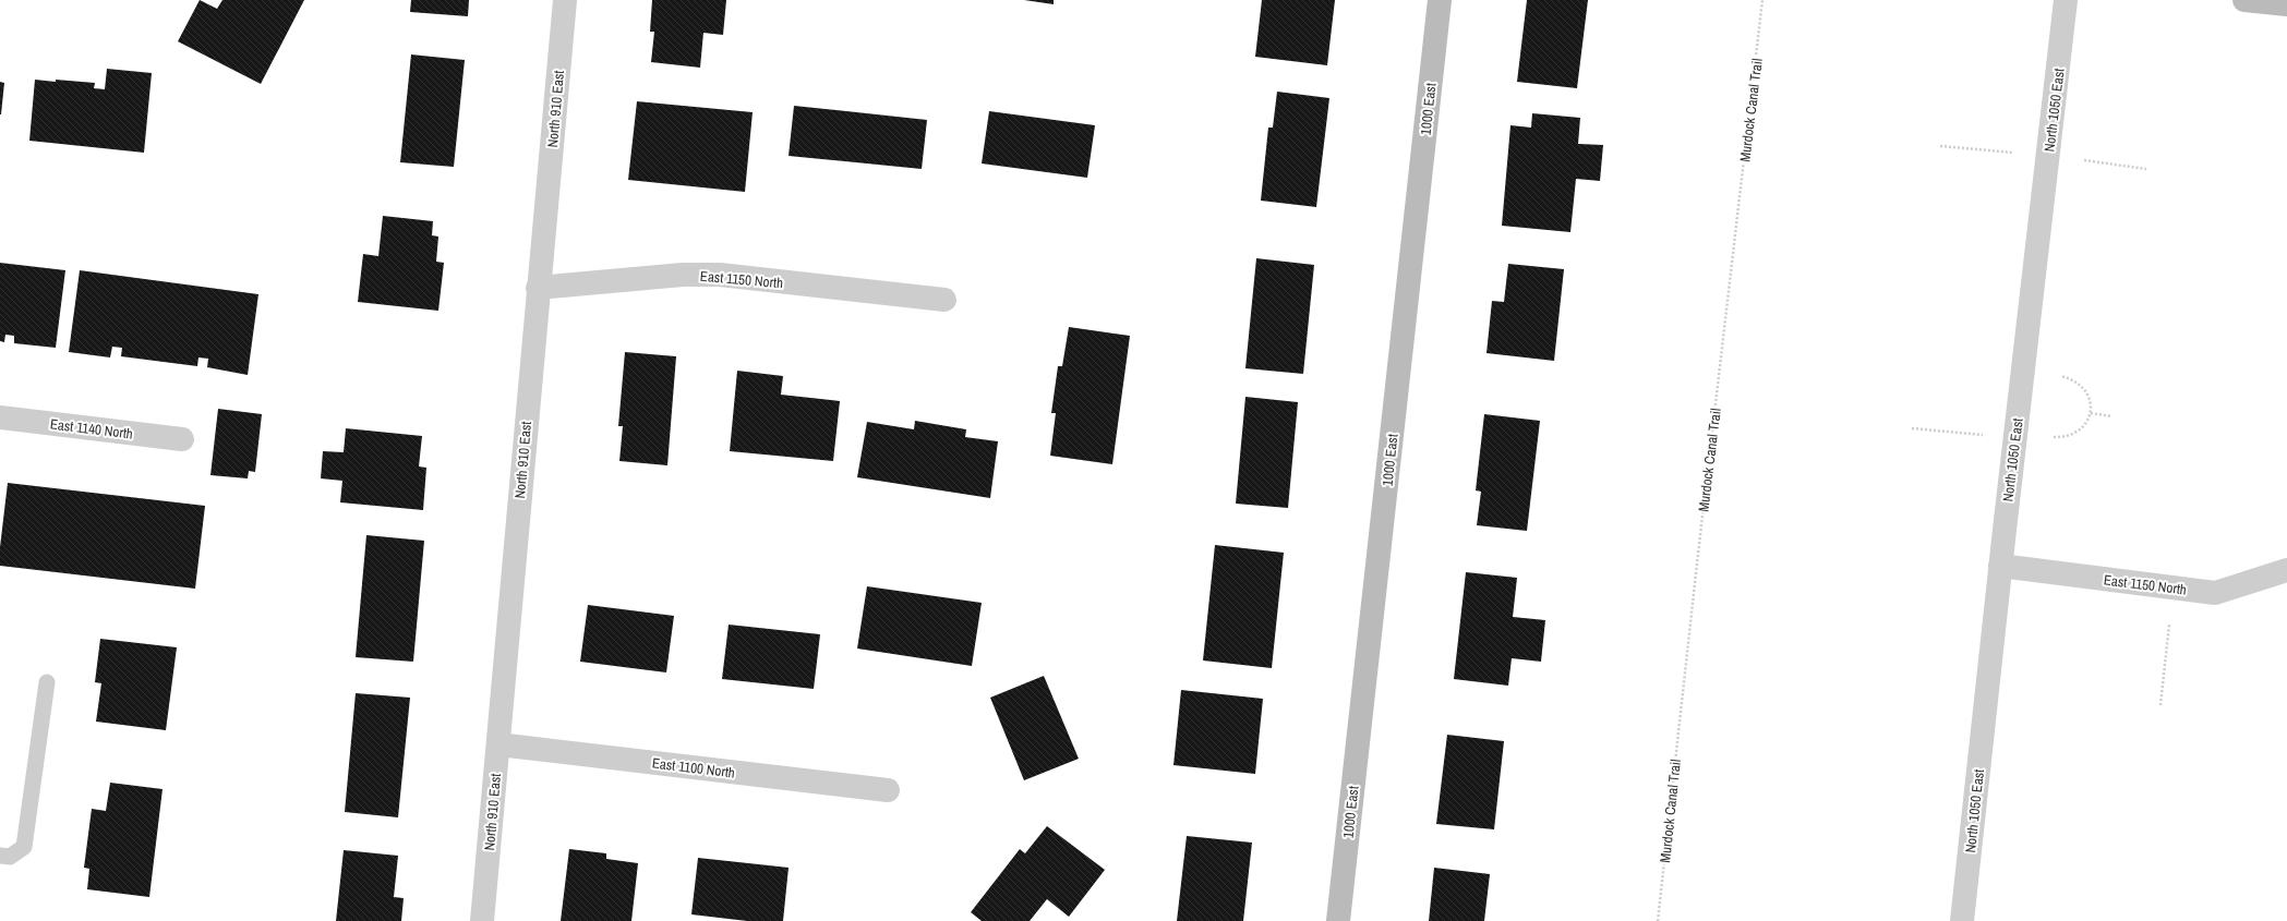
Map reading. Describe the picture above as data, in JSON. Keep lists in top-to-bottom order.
{
  "streets": {
    "street": [
      "North 910 East",
      "1000 East",
      "North 1050 East",
      "East 1150 North",
      "East 1140 North",
      "East 1100 North"
    ],
    "path": ["Murdock Canal Trail"]
  },
  "crossings": [
    ["North 910 East", "East 1150 North"],
    ["North 910 East", "East 1100 North"],
    ["North 1050 East", "East 1150 North"]
  ]
}
